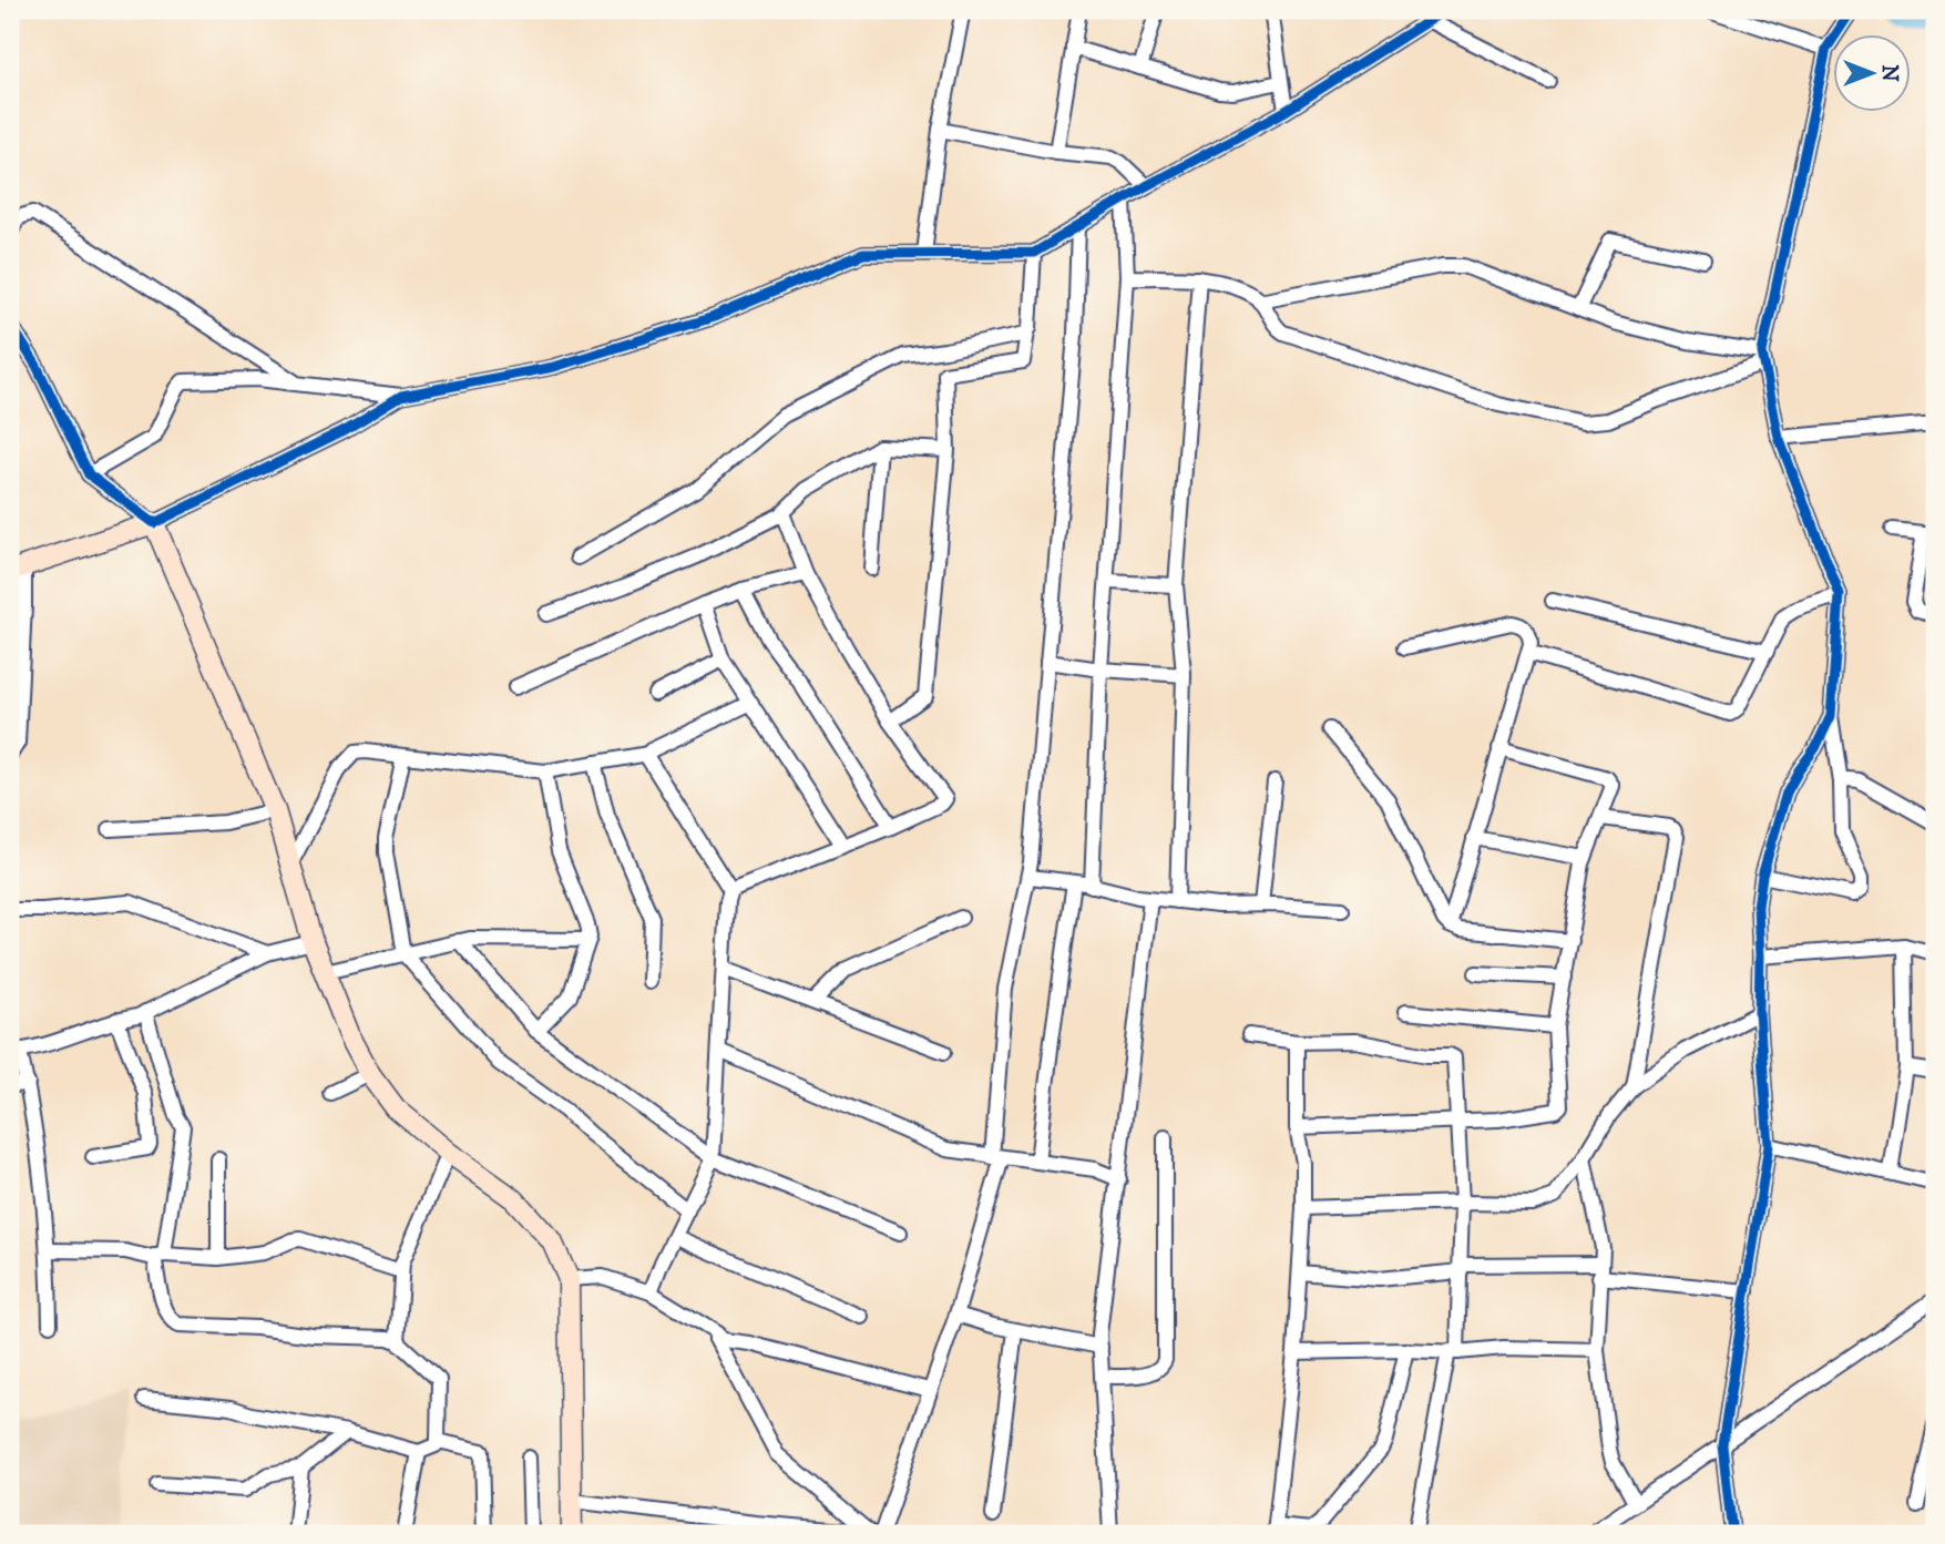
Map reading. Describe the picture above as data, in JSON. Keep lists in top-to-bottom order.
{
  "north": "right"
}
